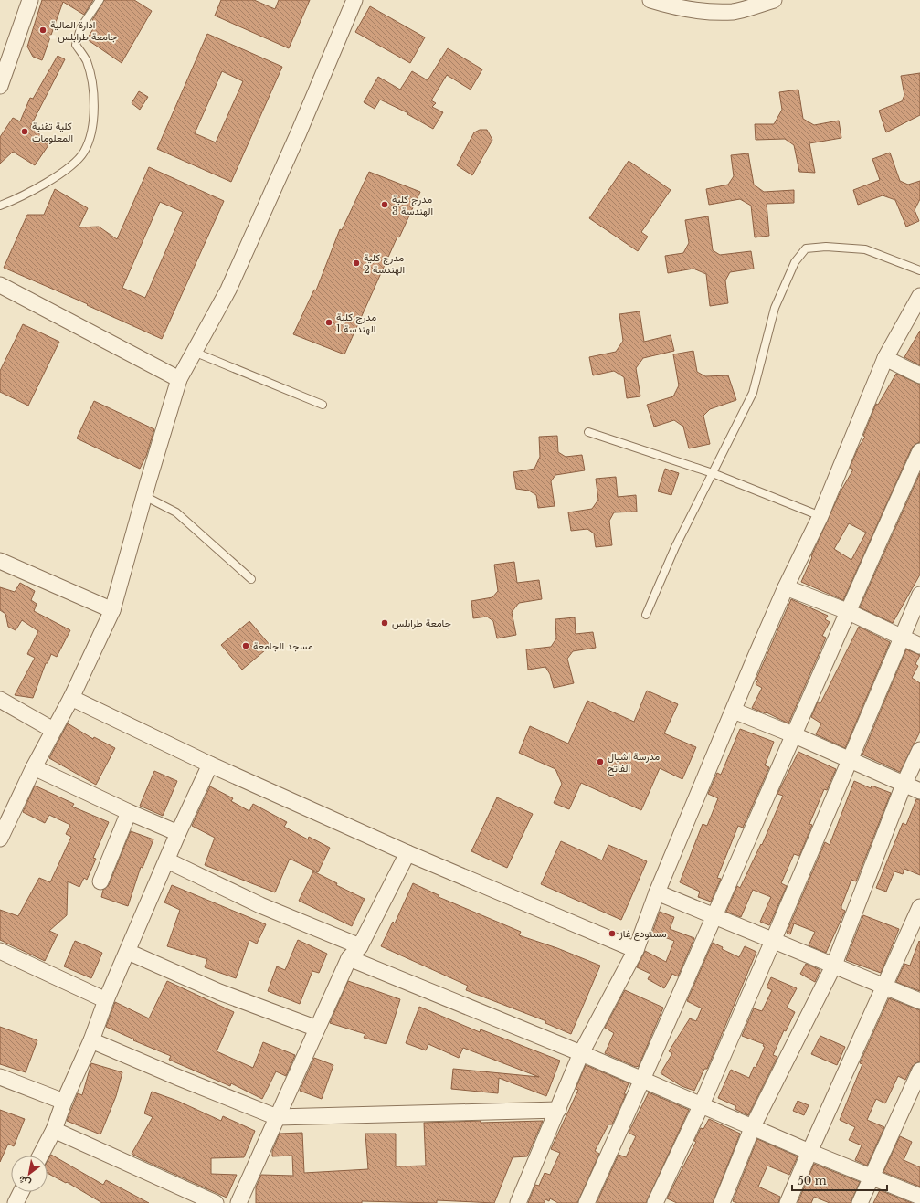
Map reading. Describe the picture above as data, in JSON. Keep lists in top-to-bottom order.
{
  "places": [
    "ادارة المالية - جامعة طرابلس",
    "كلية تقنية المعلومات",
    "مدرج كلية الهندسة 3",
    "مدرج كلية الهندسة 2",
    "مدرج كلية الهندسة 1",
    "جامعة طرابلس",
    "مسجد الجامعة",
    "مدرسة اشبال الفاتح",
    "مستودع غاز"
  ],
  "scale_bar": "50 m",
  "north": "bottom left"
}
